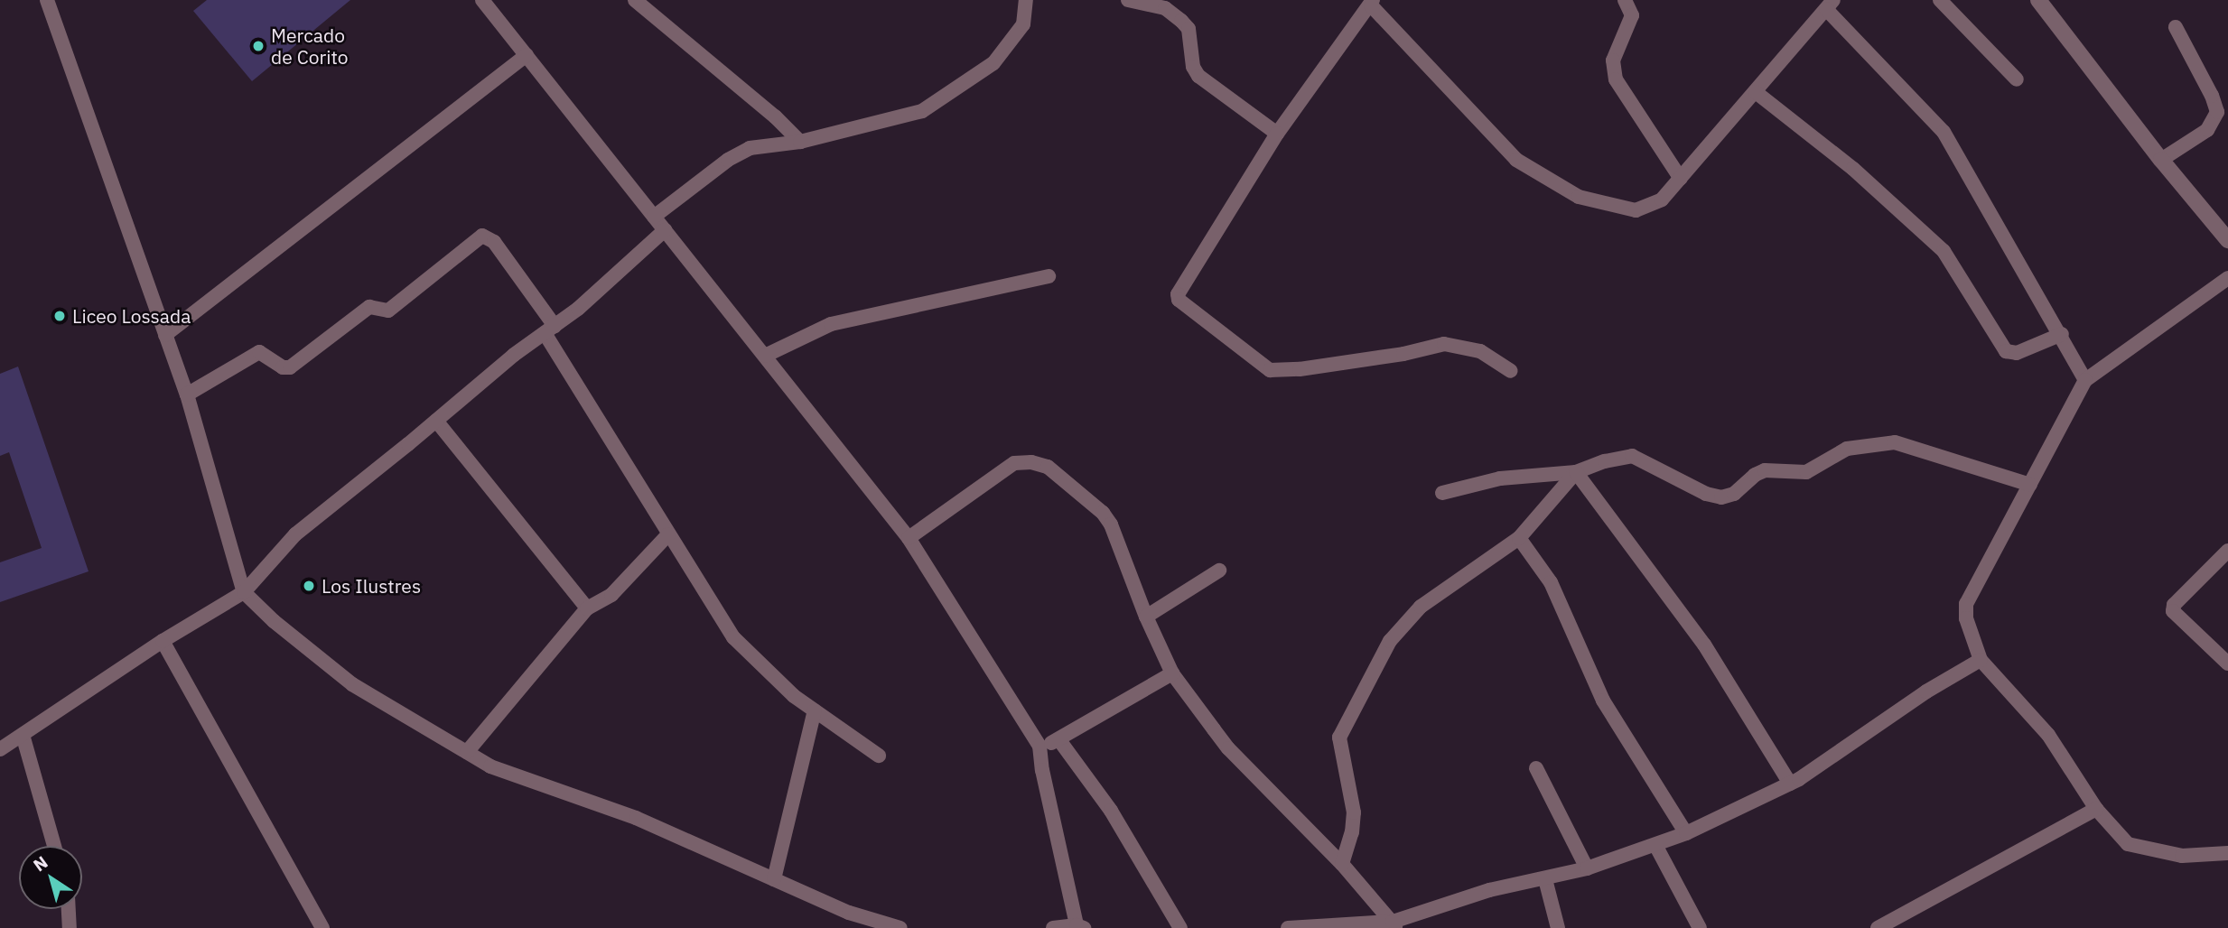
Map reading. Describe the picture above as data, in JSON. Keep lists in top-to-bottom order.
{
  "places": ["Mercado de Corito", "Liceo Lossada", "Los Ilustres"],
  "north": "top left"
}
